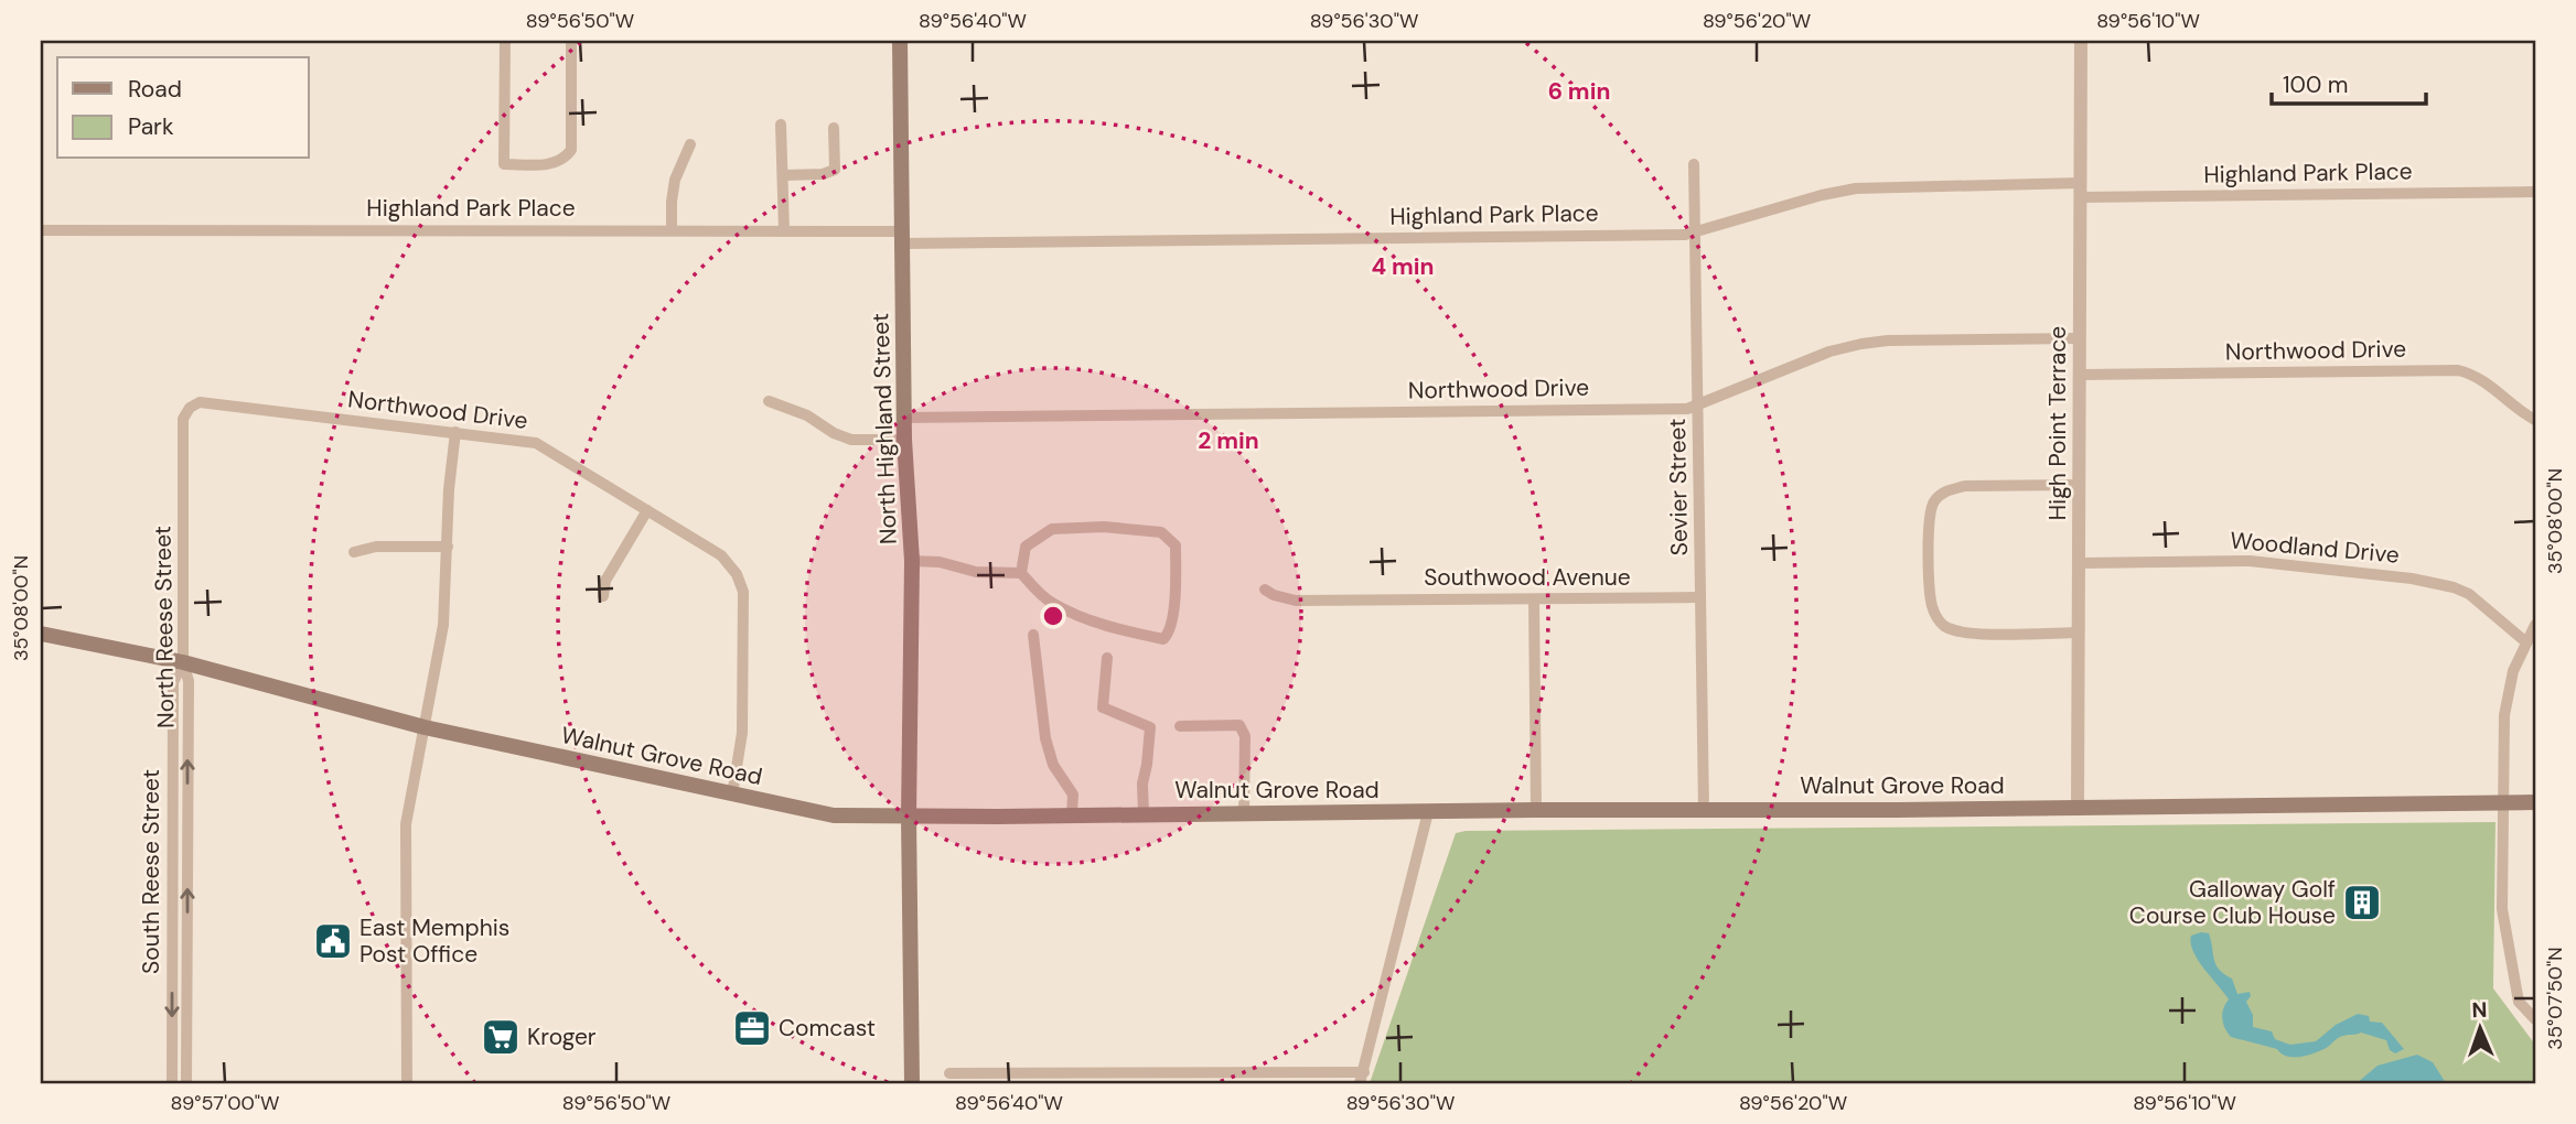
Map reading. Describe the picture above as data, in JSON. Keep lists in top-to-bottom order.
{
  "streets": {
    "main road": ["North Highland Street", "Walnut Grove Road"],
    "street": [
      "Highland Park Place",
      "Northwood Drive",
      "High Point Terrace",
      "Sevier Street",
      "Woodland Drive",
      "Southwood Avenue",
      "North Reese Street",
      "South Reese Street"
    ]
  },
  "crossings": [
    ["Highland Park Place", "High Point Terrace"],
    ["Highland Park Place", "North Highland Street"],
    ["Highland Park Place", "Sevier Street"],
    ["Northwood Drive", "High Point Terrace"],
    ["Northwood Drive", "North Highland Street"],
    ["Northwood Drive", "Sevier Street"],
    ["Northwood Drive", "North Reese Street"],
    ["Northwood Drive", "Walnut Grove Road"],
    ["High Point Terrace", "Woodland Drive"],
    ["High Point Terrace", "Walnut Grove Road"],
    ["North Highland Street", "Walnut Grove Road"],
    ["Sevier Street", "Southwood Avenue"],
    ["Sevier Street", "Walnut Grove Road"],
    ["North Reese Street", "Walnut Grove Road"],
    ["North Reese Street", "South Reese Street"],
    ["Walnut Grove Road", "South Reese Street"]
  ],
  "one_way": ["North Reese Street"],
  "places": {
    "building": ["Galloway Golf Course Club House"],
    "public building": ["East Memphis Post Office"],
    "office": ["Comcast"],
    "supermarket": ["Kroger"]
  },
  "legend": ["Road", "Park"],
  "scale_bar": "100 m",
  "north": "top",
  "coordinates": [
    "89°56'50\"W",
    "89°56'40\"W",
    "89°56'30\"W",
    "89°56'20\"W",
    "89°56'10\"W",
    "35°08'00\"N",
    "35°07'50\"N",
    "89°57'00\"W"
  ],
  "rings": ["6 min", "4 min", "2 min"]
}
